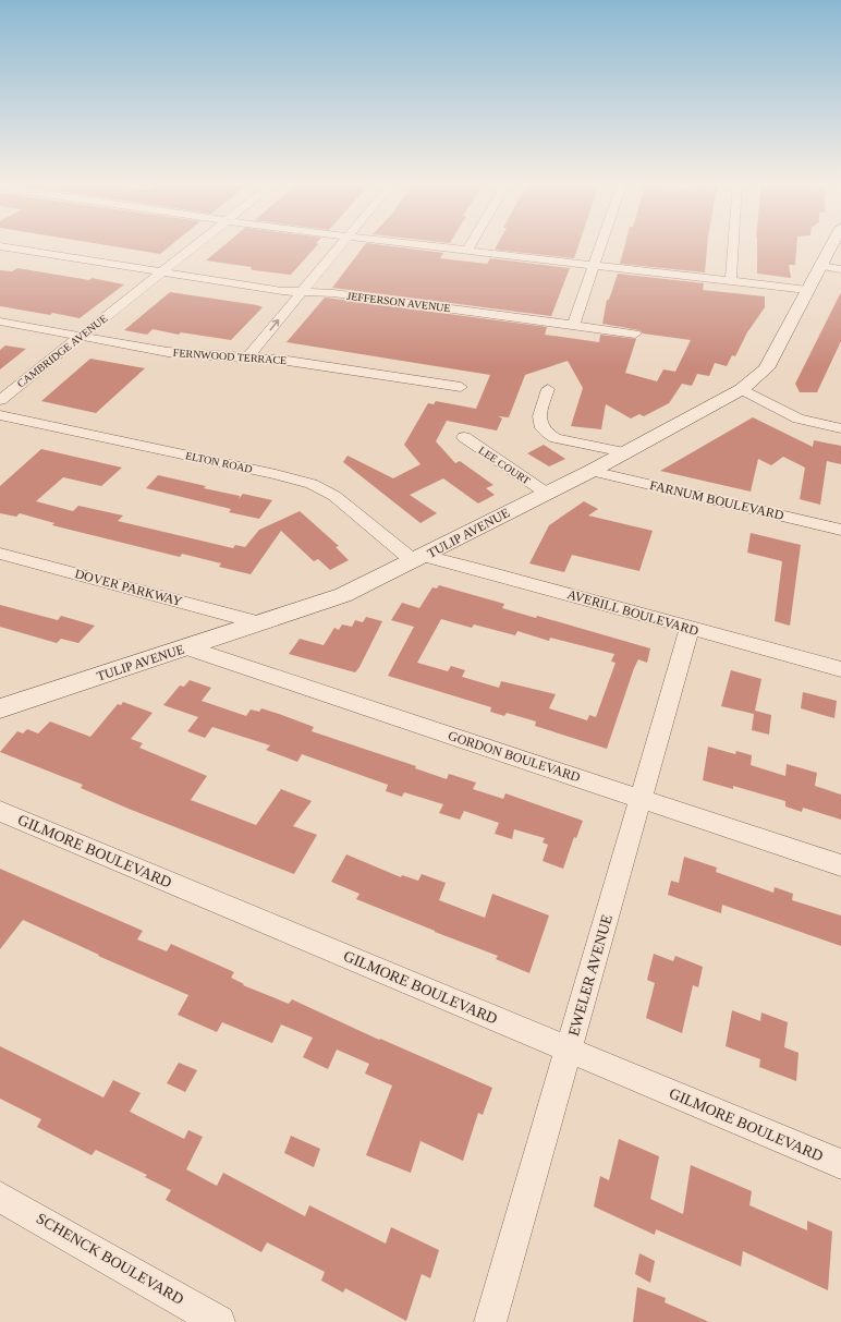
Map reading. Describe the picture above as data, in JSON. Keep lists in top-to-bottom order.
{
  "streets": {
    "main road": ["TULIP AVENUE"],
    "street": [
      "JEFFERSON AVENUE",
      "CAMBRIDGE AVENUE",
      "FERNWOOD TERRACE",
      "ELTON ROAD",
      "LEE COURT",
      "FARNUM BOULEVARD",
      "DOVER PARKWAY",
      "AVERILL BOULEVARD",
      "GORDON BOULEVARD",
      "GILMORE BOULEVARD",
      "EWELER AVENUE",
      "SCHENCK BOULEVARD"
    ]
  },
  "crossings": [
    ["JEFFERSON AVENUE", "CAMBRIDGE AVENUE"],
    ["CAMBRIDGE AVENUE", "FERNWOOD TERRACE"],
    ["ELTON ROAD", "TULIP AVENUE"],
    ["ELTON ROAD", "AVERILL BOULEVARD"],
    ["LEE COURT", "TULIP AVENUE"],
    ["FARNUM BOULEVARD", "TULIP AVENUE"],
    ["TULIP AVENUE", "DOVER PARKWAY"],
    ["TULIP AVENUE", "AVERILL BOULEVARD"],
    ["TULIP AVENUE", "GORDON BOULEVARD"],
    ["AVERILL BOULEVARD", "EWELER AVENUE"],
    ["GORDON BOULEVARD", "EWELER AVENUE"],
    ["GILMORE BOULEVARD", "EWELER AVENUE"]
  ]
}
